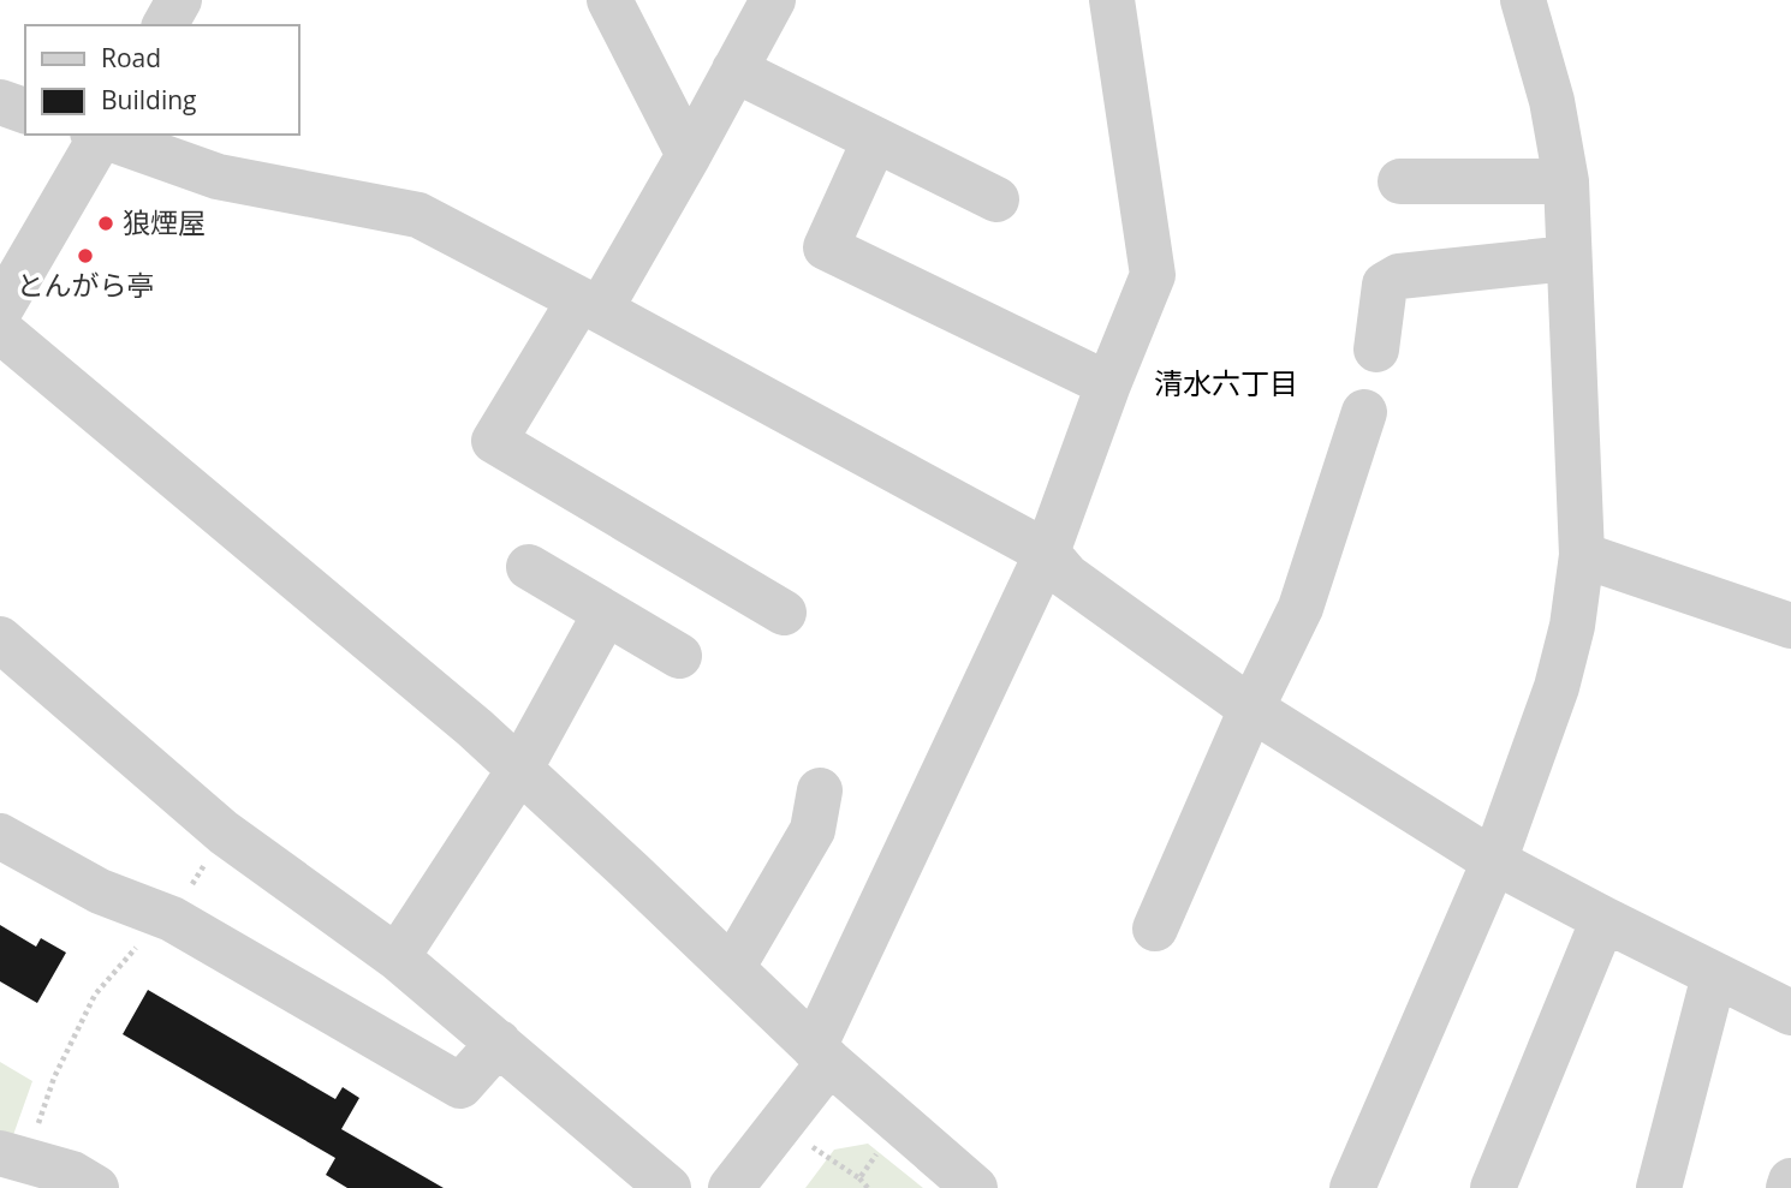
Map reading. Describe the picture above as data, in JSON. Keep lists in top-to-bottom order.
{
  "districts": ["清水六丁目"],
  "places": ["狼煙屋", "とんがら亭"],
  "legend": ["Road", "Building"]
}
